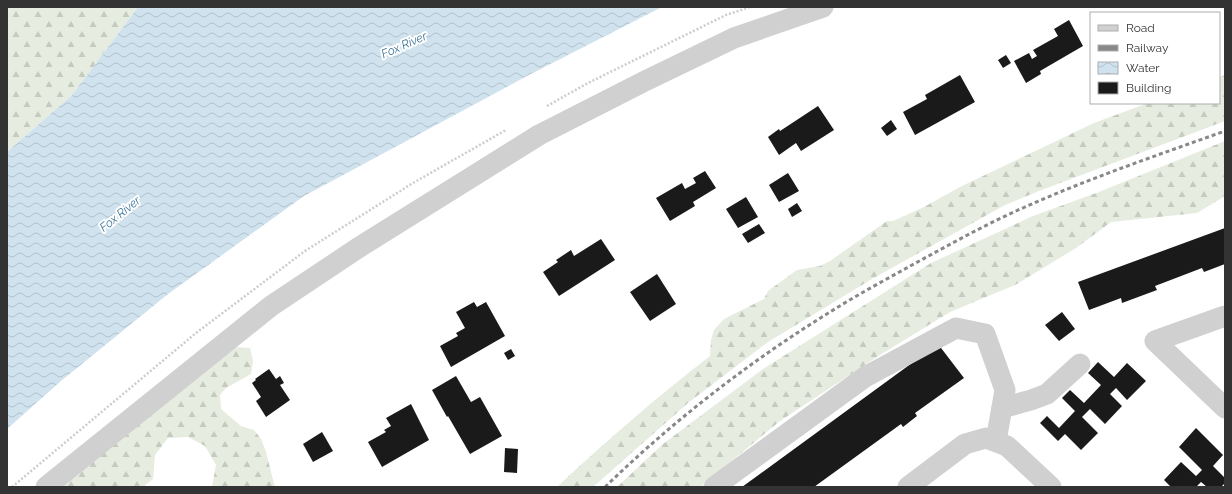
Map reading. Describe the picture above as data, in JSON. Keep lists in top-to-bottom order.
{
  "water": ["Fox River"],
  "legend": [
    "Road",
    "Railway",
    "Water",
    "Building"
  ]
}
